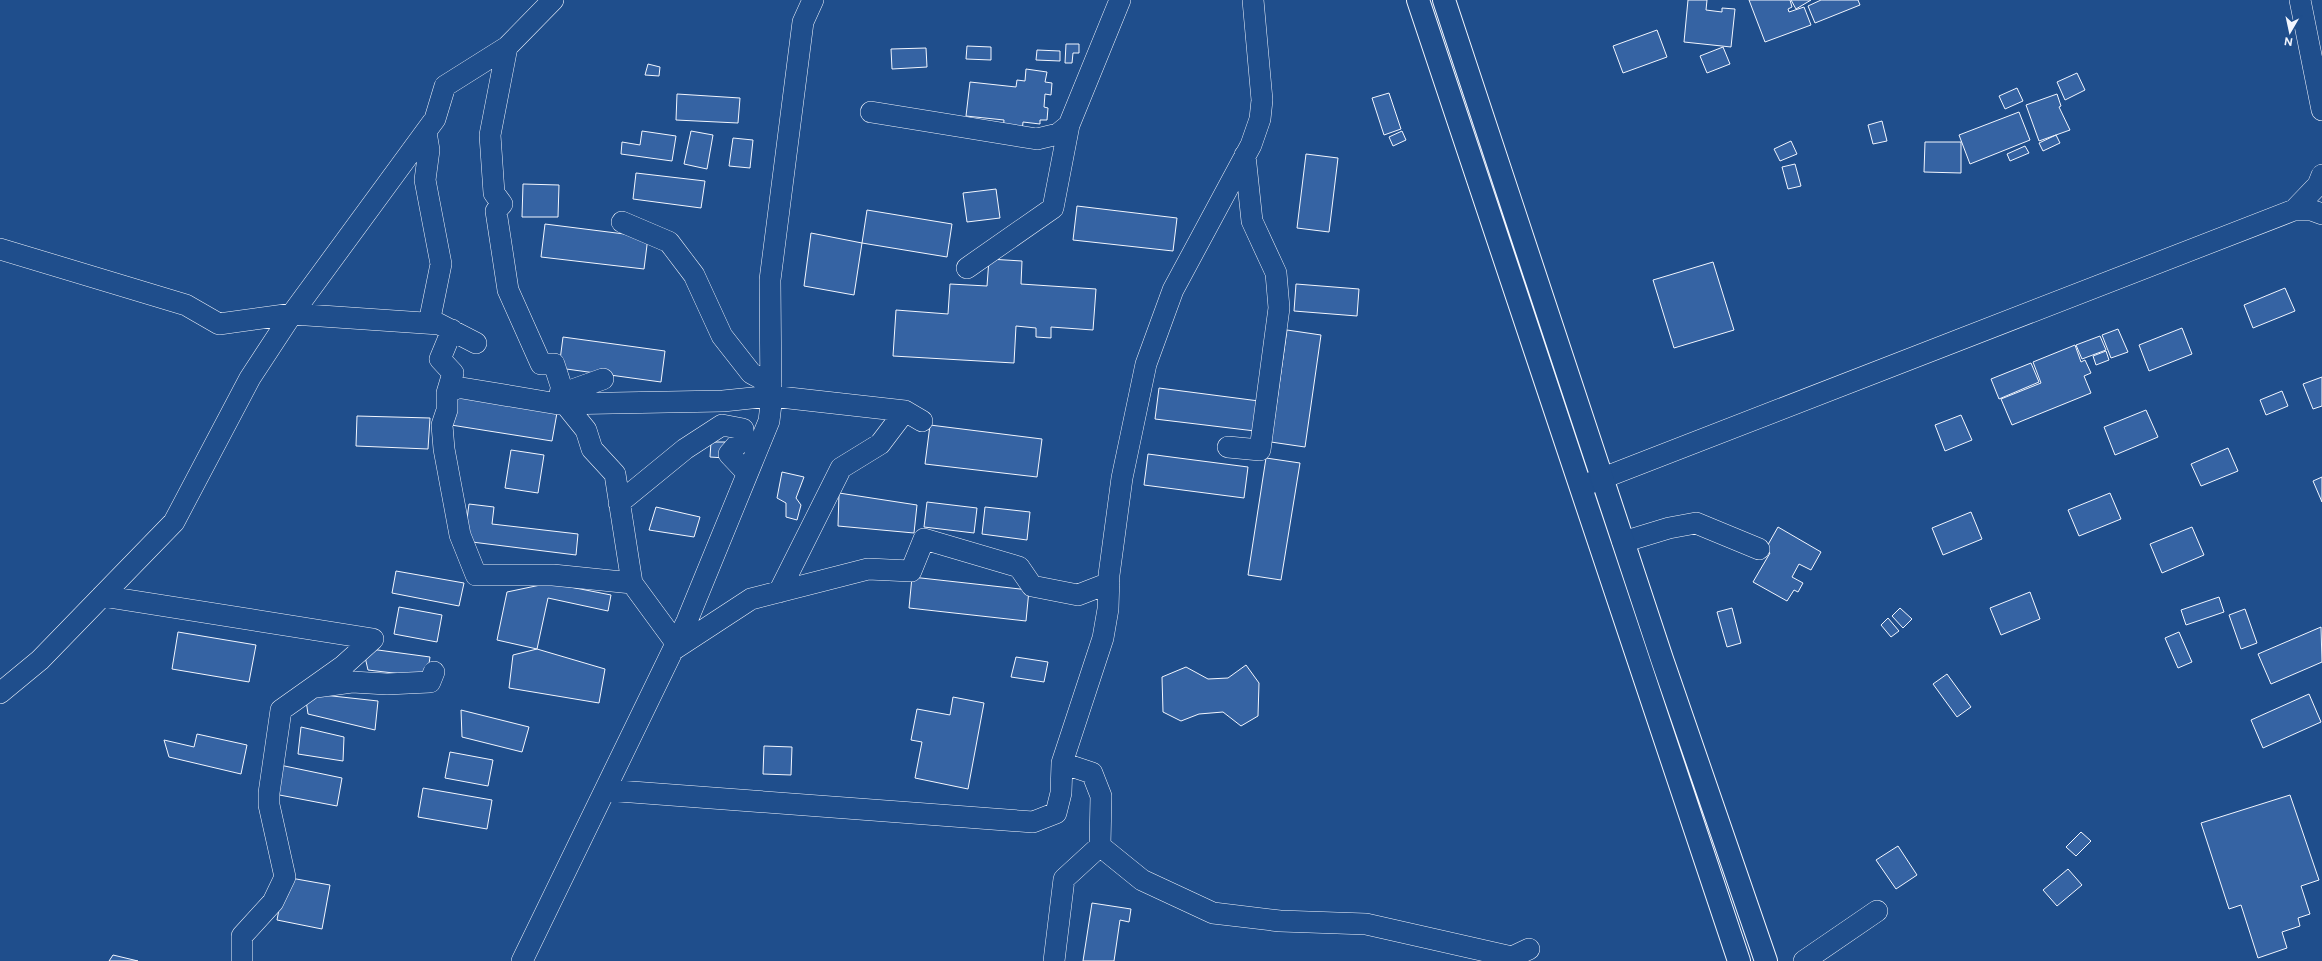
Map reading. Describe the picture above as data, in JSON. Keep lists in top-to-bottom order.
{
  "north": "bottom"
}
